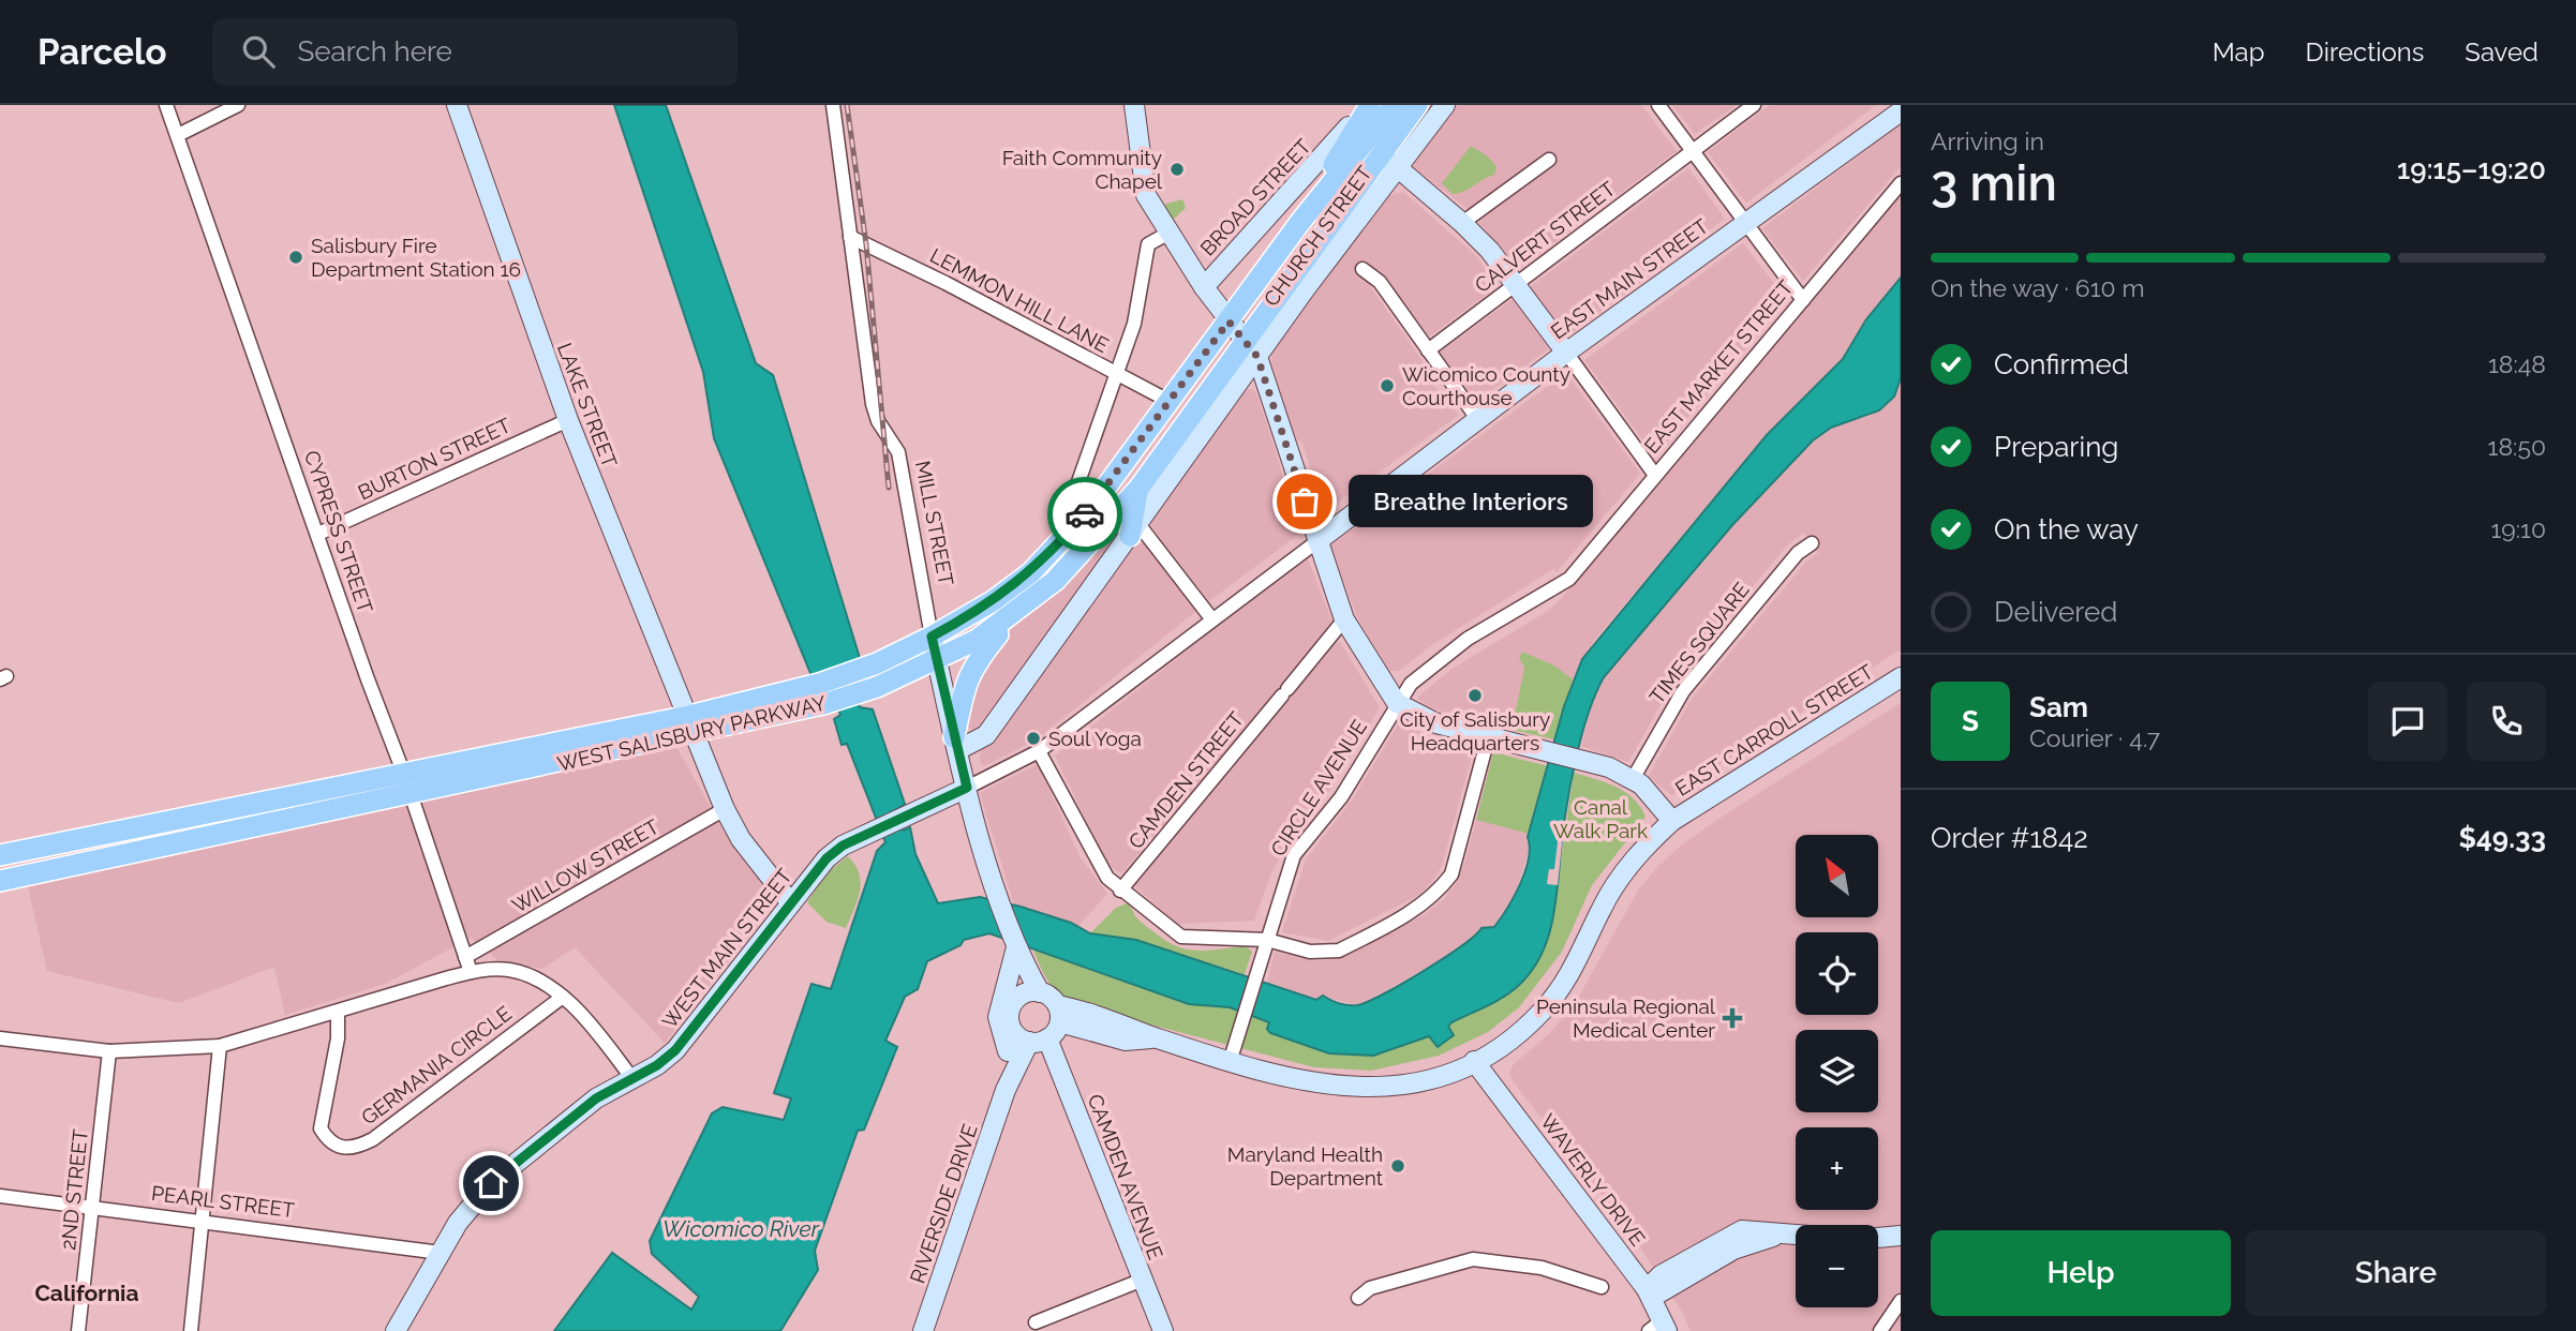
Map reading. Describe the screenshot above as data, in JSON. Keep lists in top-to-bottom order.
{
  "streets": {
    "main road": ["WEST SALISBURY PARKWAY"],
    "street": [
      "BROAD STREET",
      "CHURCH STREET",
      "CALVERT STREET",
      "EAST MAIN STREET",
      "LEMMON HILL LANE",
      "EAST MARKET STREET",
      "LAKE STREET",
      "BURTON STREET",
      "MILL STREET",
      "CYPRESS STREET",
      "TIMES SQUARE",
      "EAST CARROLL STREET",
      "CAMDEN STREET",
      "CIRCLE AVENUE",
      "WILLOW STREET",
      "WEST MAIN STREET",
      "GERMANIA CIRCLE",
      "CAMDEN AVENUE",
      "WAVERLY DRIVE",
      "2ND STREET",
      "PEARL STREET",
      "RIVERSIDE DRIVE"
    ]
  },
  "crossings": [
    ["CHURCH STREET", "WEST SALISBURY PARKWAY"],
    ["EAST MAIN STREET", "WEST MAIN STREET"],
    ["LEMMON HILL LANE", "MILL STREET"],
    ["LEMMON HILL LANE", "WEST SALISBURY PARKWAY"],
    ["EAST MARKET STREET", "CIRCLE AVENUE"],
    ["LAKE STREET", "BURTON STREET"],
    ["LAKE STREET", "WEST SALISBURY PARKWAY"],
    ["LAKE STREET", "WILLOW STREET"],
    ["LAKE STREET", "WEST MAIN STREET"],
    ["BURTON STREET", "CYPRESS STREET"],
    ["MILL STREET", "EAST CARROLL STREET"],
    ["MILL STREET", "WEST SALISBURY PARKWAY"],
    ["MILL STREET", "WEST MAIN STREET"],
    ["MILL STREET", "CAMDEN AVENUE"],
    ["MILL STREET", "RIVERSIDE DRIVE"],
    ["CYPRESS STREET", "WEST SALISBURY PARKWAY"],
    ["CYPRESS STREET", "WILLOW STREET"],
    ["EAST CARROLL STREET", "CIRCLE AVENUE"],
    ["EAST CARROLL STREET", "CAMDEN AVENUE"],
    ["EAST CARROLL STREET", "WAVERLY DRIVE"],
    ["EAST CARROLL STREET", "RIVERSIDE DRIVE"],
    ["WEST MAIN STREET", "PEARL STREET"],
    ["CAMDEN AVENUE", "RIVERSIDE DRIVE"],
    ["2ND STREET", "PEARL STREET"]
  ],
  "districts": ["California"],
  "water": ["Wicomico River"],
  "parks": ["Canal Walk Park"],
  "places": {
    "other": [
      "Faith Community Chapel",
      "Salisbury Fire Department Station 16",
      "Wicomico County Courthouse",
      "Breathe Interiors",
      "City of Salisbury Headquarters",
      "Soul Yoga",
      "Maryland Health Department"
    ],
    "health": ["Peninsula Regional Medical Center"]
  },
  "north": "top left",
  "page": {
    "header": "Parcelo",
    "search": "Search here",
    "nav": ["Map", "Directions", "Saved"],
    "heading": ["3 min", "Arriving in", "19:15–19:20"],
    "panel": [
      "Sam",
      "Courier · 4.7",
      "Order #1842",
      "$49.33"
    ],
    "bar": "On the way · 610 m",
    "list": [
      ["Confirmed", "18:48"],
      ["Preparing", "18:50"],
      ["On the way", "19:10"],
      "Delivered"
    ],
    "bubble": "Breathe Interiors",
    "round": "S",
    "map_buttons": ["+", "−"],
    "buttons": ["Help", "Share"]
  }
}
